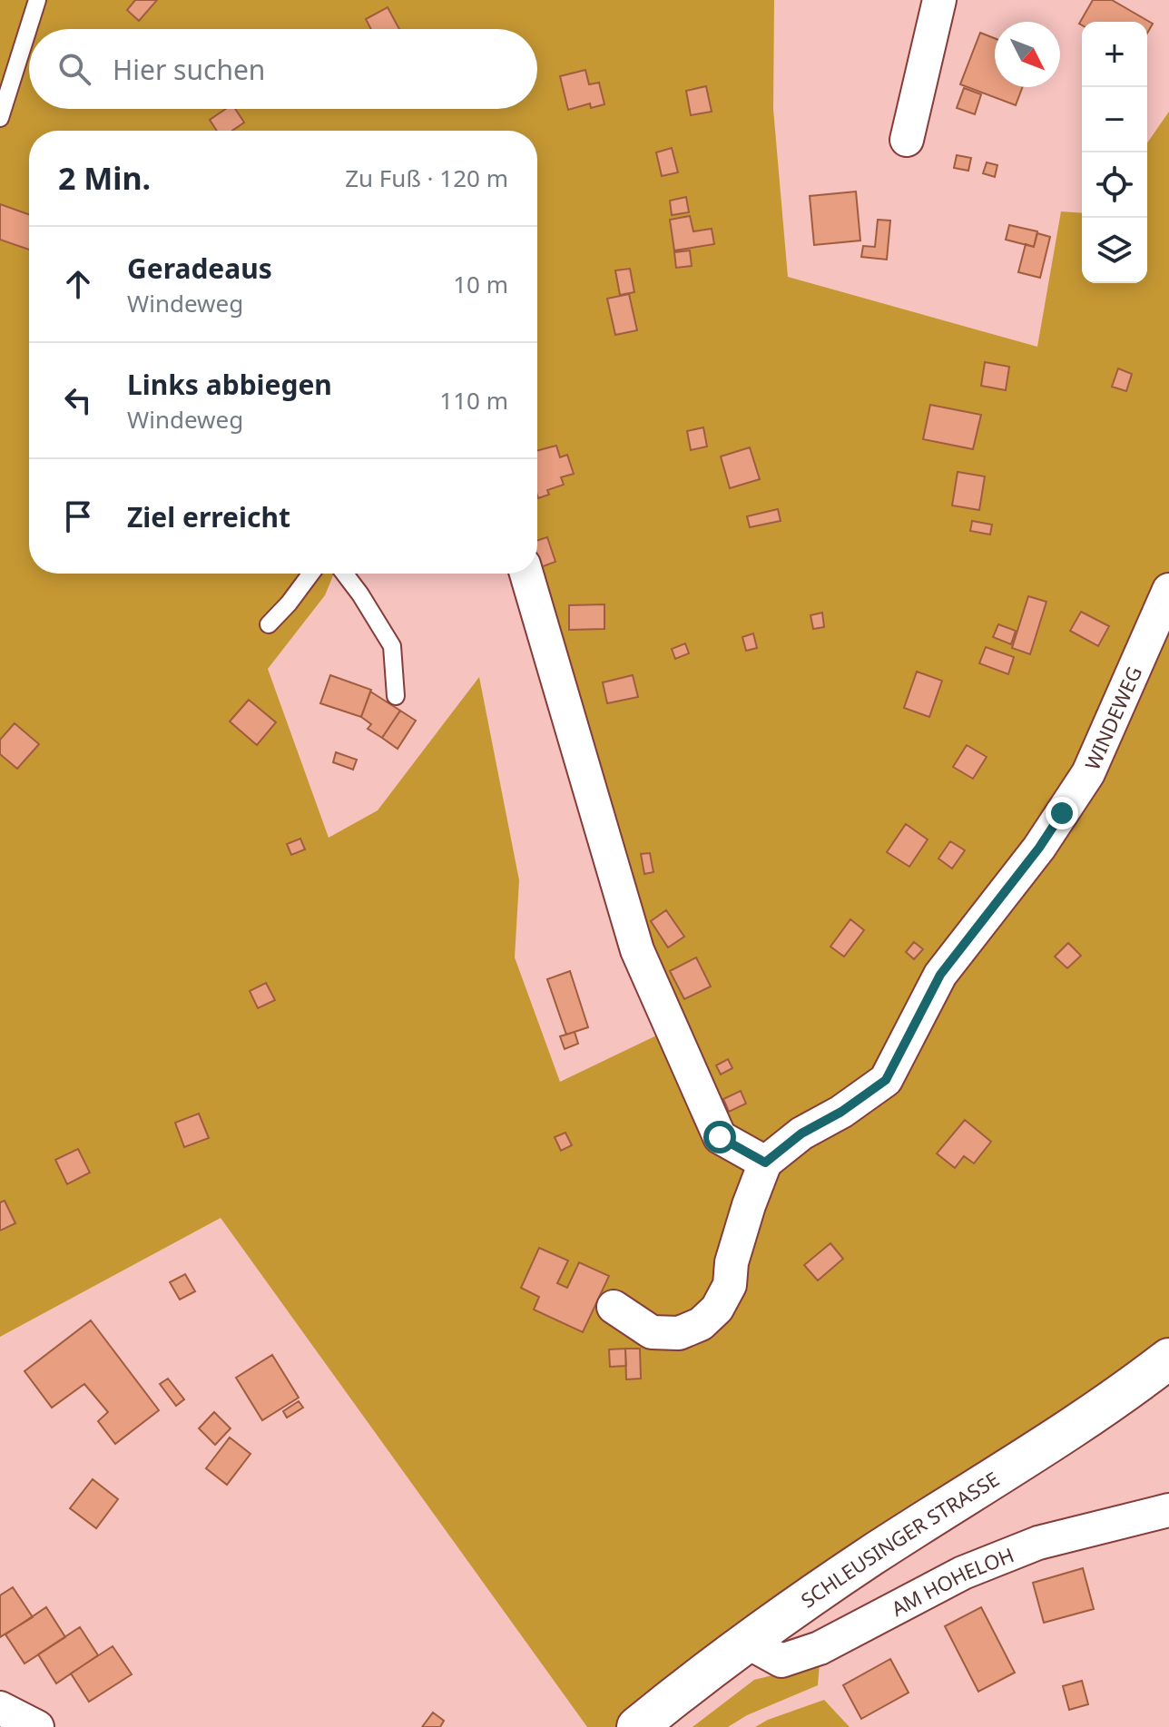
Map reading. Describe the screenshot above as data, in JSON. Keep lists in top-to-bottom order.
{
  "streets": {
    "main road": ["SCHLEUSINGER STRASSE"],
    "street": ["WINDEWEG", "AM HOHELOH"]
  },
  "crossings": [
    ["SCHLEUSINGER STRASSE", "AM HOHELOH"]
  ],
  "north": "bottom right",
  "page": {
    "map_buttons": ["+", "−"],
    "search": "Hier suchen",
    "heading": ["2 Min.", "Zu Fuß · 120 m"],
    "list": [
      ["Geradeaus", "Windeweg", "10 m"],
      ["Links abbiegen", "Windeweg", "110 m"],
      "Ziel erreicht"
    ]
  }
}
